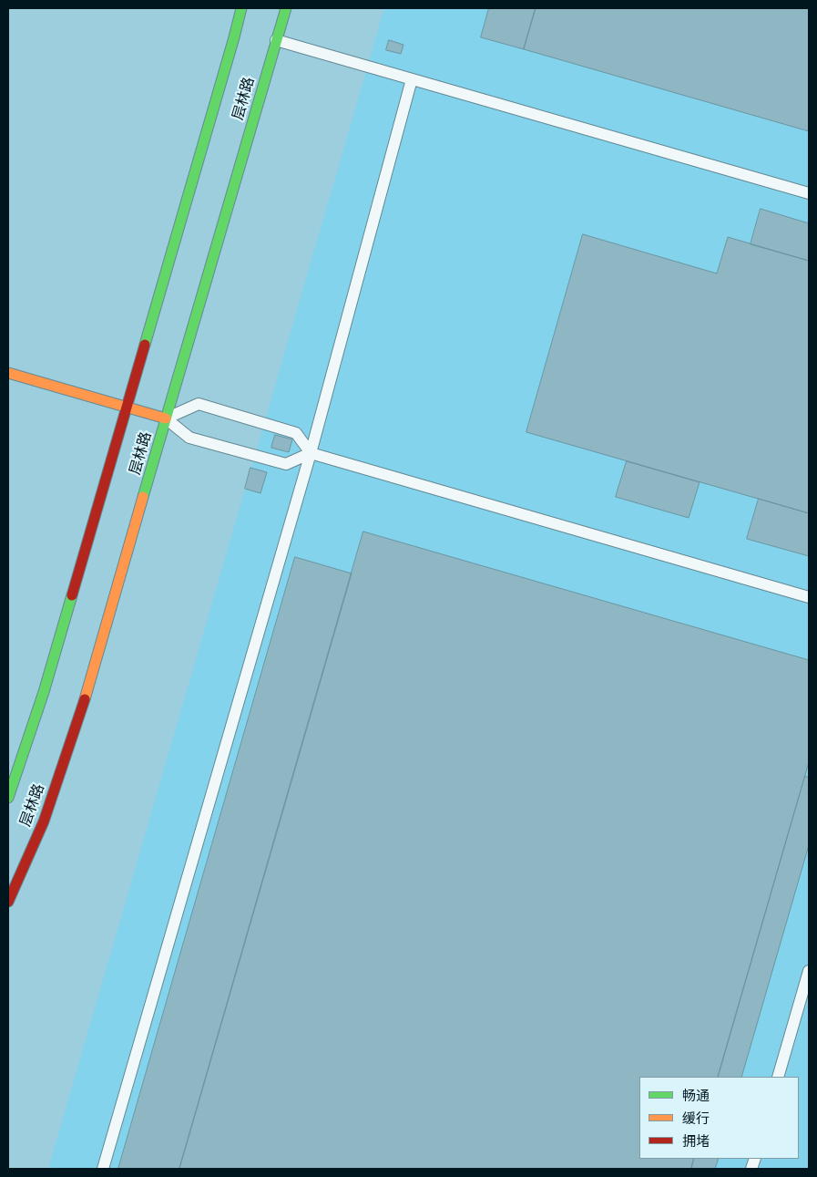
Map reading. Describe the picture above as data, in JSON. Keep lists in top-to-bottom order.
{
  "streets": {
    "street": ["层林路"]
  },
  "legend": ["畅通", "缓行", "拥堵"]
}
